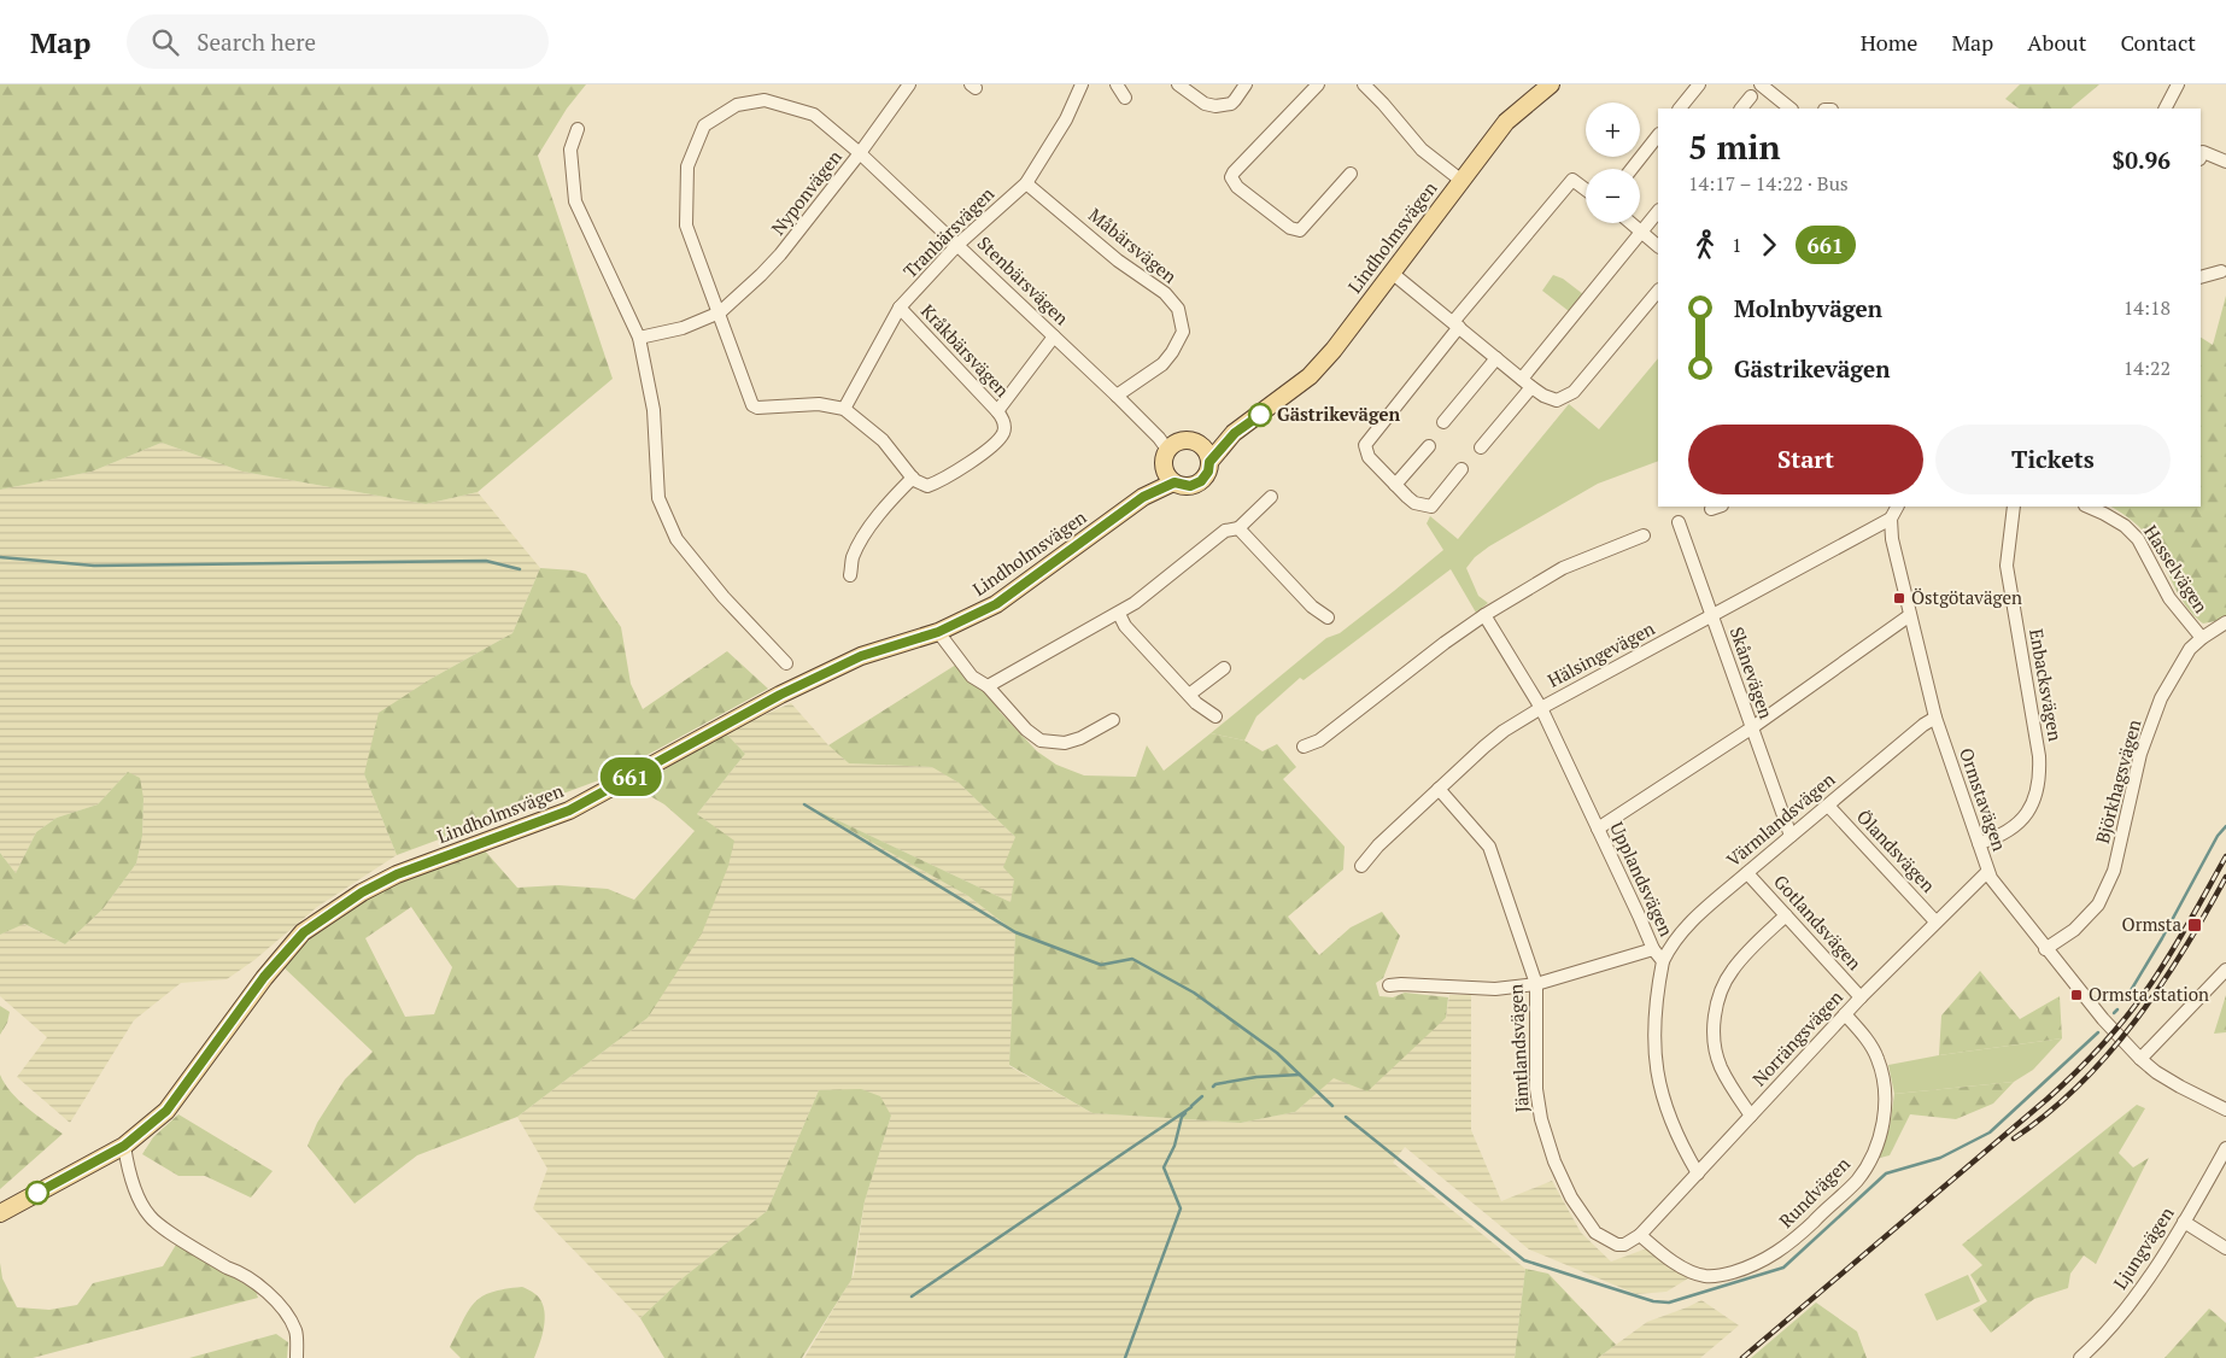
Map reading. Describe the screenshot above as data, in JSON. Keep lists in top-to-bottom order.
{
  "streets": {
    "main road": ["Lindholmsvägen"],
    "street": [
      "Nyponvägen",
      "Tranbärsvägen",
      "Måbärsvägen",
      "Stenbärsvägen",
      "Kråkbärsvägen",
      "Hasselvägen",
      "Hälsingevägen",
      "Skånevägen",
      "Enbacksvägen",
      "Björkhagsvägen",
      "Ormstavägen",
      "Värmlandsvägen",
      "Ölandsvägen",
      "Upplandsvägen",
      "Gotlandsvägen",
      "Norrängsvägen",
      "Jämtlandsvägen",
      "Rundvägen",
      "Ljungvägen"
    ]
  },
  "crossings": [
    ["Nyponvägen", "Stenbärsvägen"],
    ["Tranbärsvägen", "Måbärsvägen"],
    ["Tranbärsvägen", "Stenbärsvägen"],
    ["Tranbärsvägen", "Kråkbärsvägen"],
    ["Lindholmsvägen", "Stenbärsvägen"],
    ["Måbärsvägen", "Stenbärsvägen"],
    ["Hasselvägen", "Björkhagsvägen"],
    ["Hälsingevägen", "Skånevägen"],
    ["Hälsingevägen", "Ormstavägen"],
    ["Hälsingevägen", "Upplandsvägen"],
    ["Hälsingevägen", "Jämtlandsvägen"],
    ["Skånevägen", "Värmlandsvägen"],
    ["Enbacksvägen", "Ormstavägen"],
    ["Björkhagsvägen", "Ormstavägen"],
    ["Ormstavägen", "Värmlandsvägen"],
    ["Ormstavägen", "Norrängsvägen"],
    ["Värmlandsvägen", "Ölandsvägen"],
    ["Värmlandsvägen", "Upplandsvägen"],
    ["Värmlandsvägen", "Gotlandsvägen"],
    ["Ölandsvägen", "Norrängsvägen"],
    ["Upplandsvägen", "Norrängsvägen"],
    ["Gotlandsvägen", "Norrängsvägen"],
    ["Norrängsvägen", "Jämtlandsvägen"],
    ["Norrängsvägen", "Rundvägen"],
    ["Jämtlandsvägen", "Rundvägen"]
  ],
  "places": {
    "other": ["Gästrikevägen"],
    "transit": ["Östgötavägen", "Ormsta", "Ormsta station"]
  },
  "lines": ["bus line 661"],
  "page": {
    "header": "Map",
    "search": "Search here",
    "nav": [
      "Home",
      "Map",
      "About",
      "Contact"
    ],
    "on_map": "661",
    "map_buttons": ["+", "−"],
    "heading": ["5 min", "14:17 – 14:22 · Bus", "$0.96"],
    "legs": ["1", "661"],
    "list": [
      {
        "name": "Molnbyvägen",
        "value": "14:18"
      },
      {
        "name": "Gästrikevägen",
        "value": "14:22"
      }
    ],
    "buttons": ["Start", "Tickets"]
  }
}
